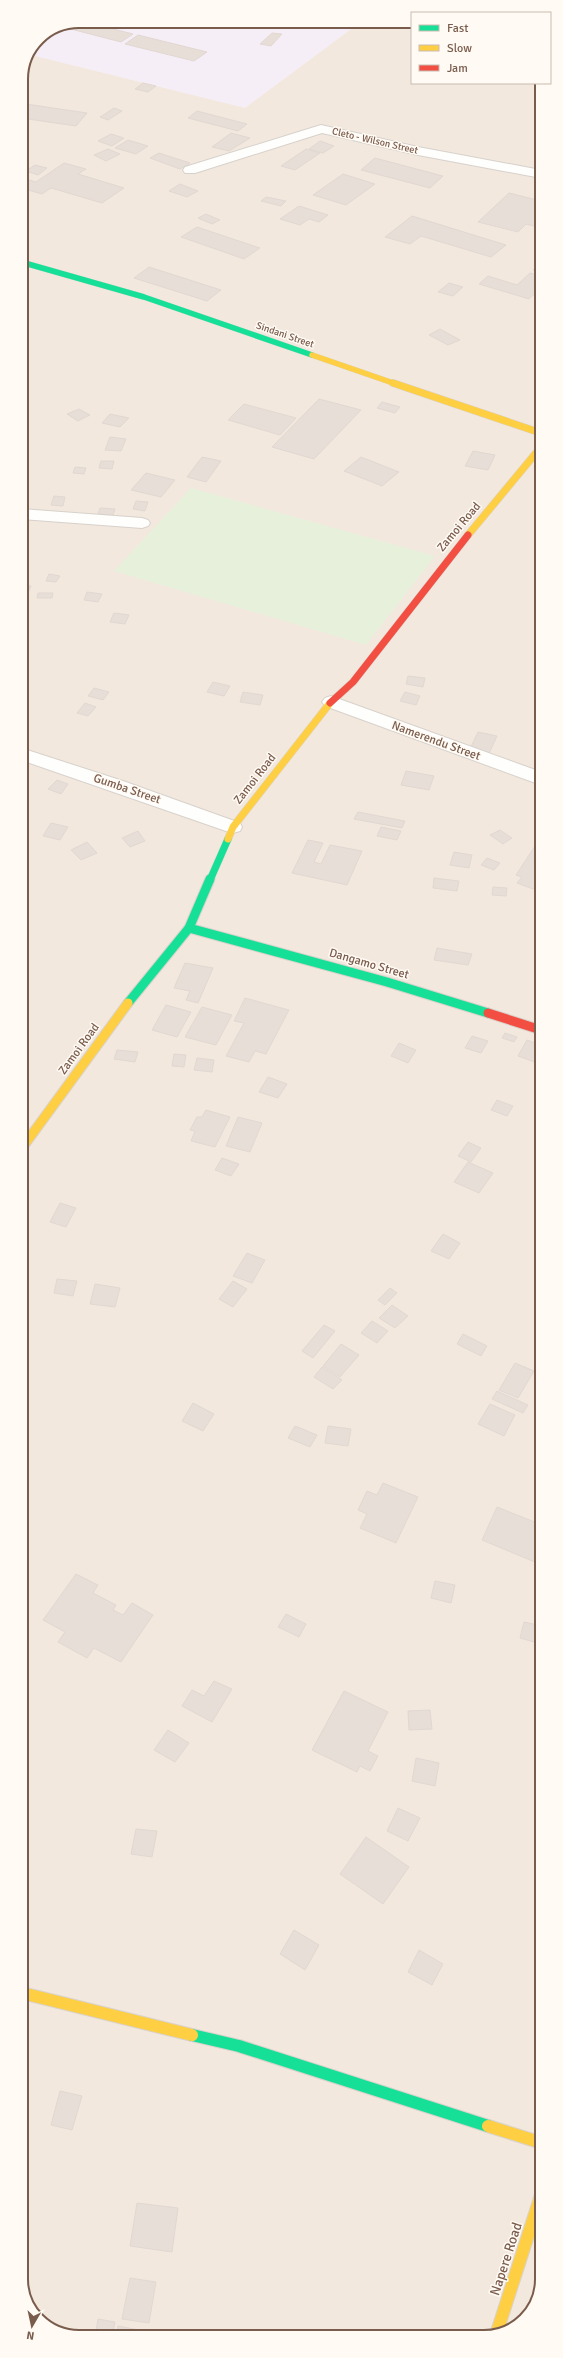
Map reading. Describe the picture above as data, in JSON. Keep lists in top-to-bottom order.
{
  "streets": {
    "street": [
      "Cleto - Wilson Street",
      "Sindani Street",
      "Zamoi Road",
      "Namerendu Street",
      "Gumba Street",
      "Dangamo Street",
      "Napere Road"
    ]
  },
  "crossings": [
    ["Zamoi Road", "Namerendu Street"],
    ["Zamoi Road", "Gumba Street"],
    ["Zamoi Road", "Dangamo Street"]
  ],
  "legend": ["Fast", "Slow", "Jam"],
  "north": "bottom"
}
